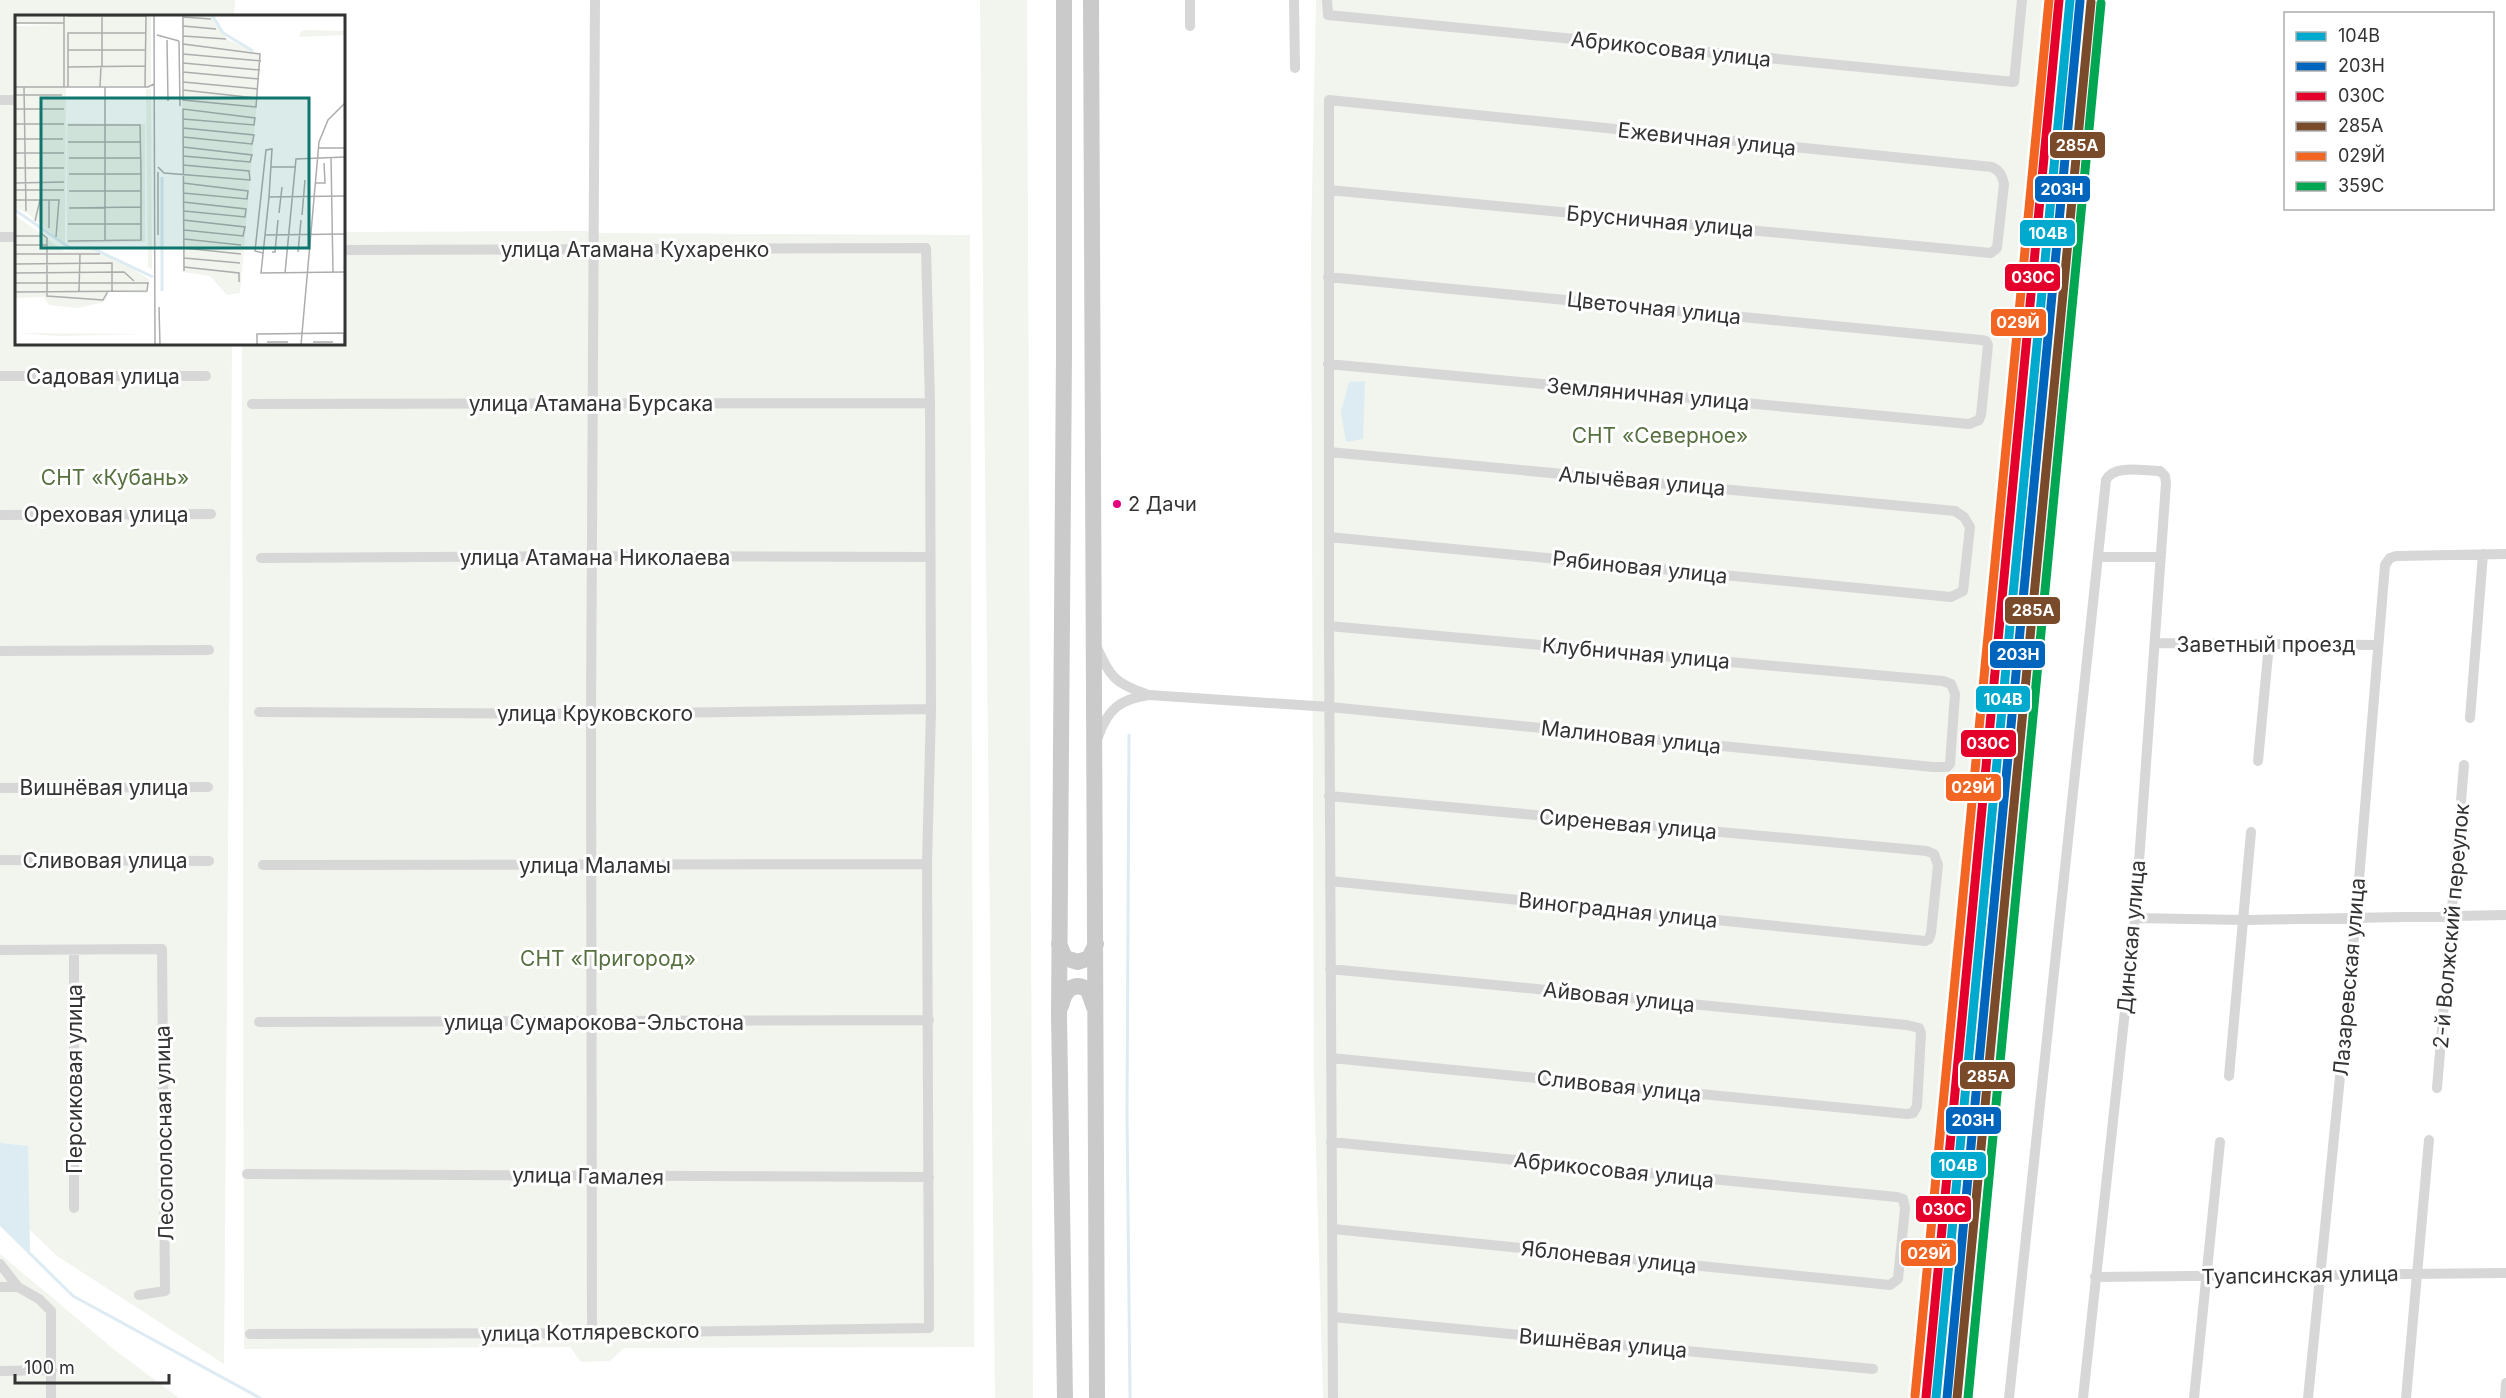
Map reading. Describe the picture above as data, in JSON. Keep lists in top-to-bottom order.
{
  "streets": {
    "street": [
      "Абрикосовая улица",
      "Ежевичная улица",
      "Брусничная улица",
      "улица Атамана Кухаренко",
      "Цветочная улица",
      "Садовая улица",
      "Земляничная улица",
      "улица Атамана Бурсака",
      "Алычёвая улица",
      "Ореховая улица",
      "улица Атамана Николаева",
      "Рябиновая улица",
      "Заветный проезд",
      "Клубничная улица",
      "улица Круковского",
      "Малиновая улица",
      "Вишнёвая улица",
      "Сиреневая улица",
      "Сливовая улица",
      "улица Маламы",
      "Виноградная улица",
      "2-й Волжский переулок",
      "Динская улица",
      "Лазаревская улица",
      "Айвовая улица",
      "улица Сумарокова-Эльстона",
      "Персиковая улица",
      "Лесополосная улица",
      "улица Гамалея",
      "Яблоневая улица",
      "Туапсинская улица",
      "улица Котляревского"
    ]
  },
  "crossings": [
    ["Абрикосовая улица", "Яблоневая улица"],
    ["Ежевичная улица", "Брусничная улица"],
    ["улица Атамана Кухаренко", "улица Атамана Бурсака"],
    ["Цветочная улица", "Земляничная улица"],
    ["Алычёвая улица", "Рябиновая улица"],
    ["Заветный проезд", "Динская улица"],
    ["Заветный проезд", "Лазаревская улица"],
    ["Клубничная улица", "Малиновая улица"],
    ["Сиреневая улица", "Виноградная улица"],
    ["Сливовая улица", "Айвовая улица"],
    ["Динская улица", "Туапсинская улица"],
    ["Лазаревская улица", "Туапсинская улица"],
    ["Персиковая улица", "Лесополосная улица"],
    ["улица Гамалея", "улица Котляревского"]
  ],
  "parks": ["СНТ «Северное»", "СНТ «Кубань»", "СНТ «Пригород»"],
  "places": ["2 Дачи"],
  "lines": [
    "transit line 104В",
    "transit line 030C",
    "transit line 029Й",
    "transit line 203Н",
    "transit line 285А",
    "transit line 359С"
  ],
  "legend": [
    "104В",
    "203Н",
    "030C",
    "285А",
    "029Й",
    "359С"
  ],
  "scale_bar": "100 m"
}
